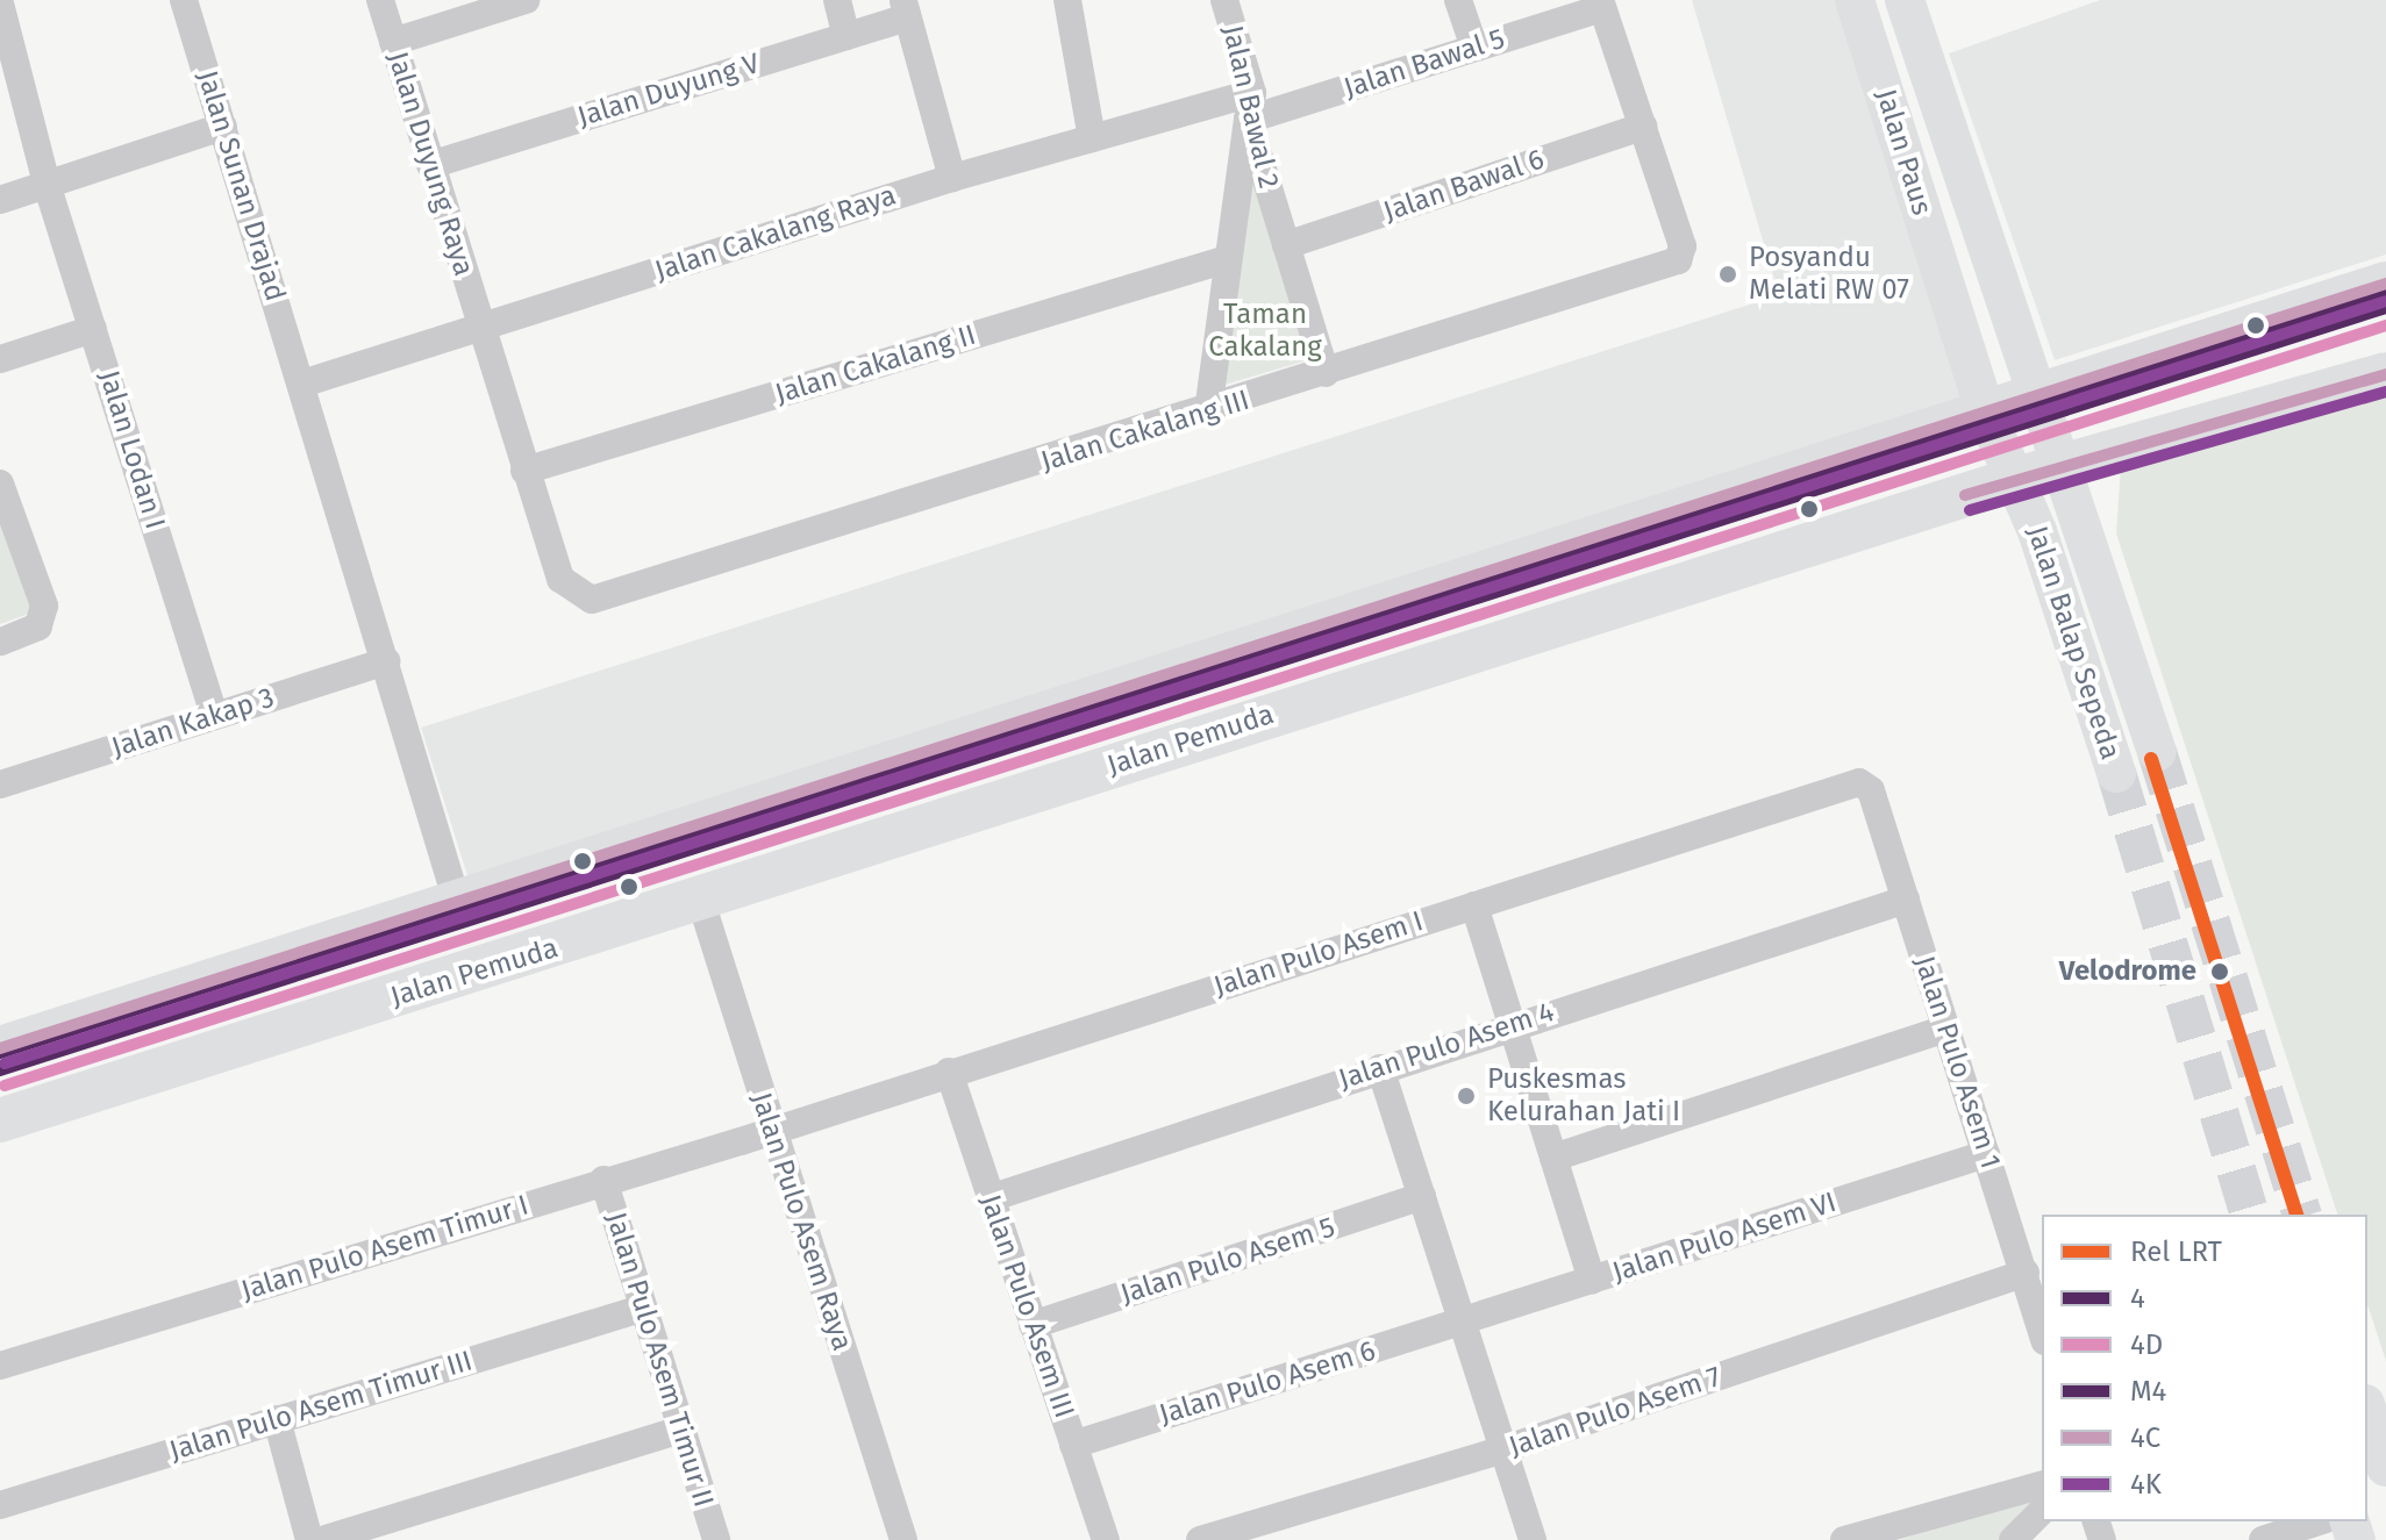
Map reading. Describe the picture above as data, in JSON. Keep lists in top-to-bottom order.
{
  "streets": {
    "main road": ["Jalan Paus", "Jalan Balap Sepeda", "Jalan Pemuda"],
    "street": [
      "Jalan Bawal 5",
      "Jalan Duyung V",
      "Jalan Bawal 2",
      "Jalan Duyung Raya",
      "Jalan Sunan Drajad",
      "Jalan Bawal 6",
      "Jalan Cakalang Raya",
      "Jalan Cakalang II",
      "Jalan Cakalang III",
      "Jalan Lodan I",
      "Jalan Kakap 3",
      "Jalan Pulo Asem I",
      "Jalan Pulo Asem 4",
      "Jalan Pulo Asem 1",
      "Jalan Pulo Asem Raya",
      "Jalan Pulo Asem VI",
      "Jalan Pulo Asem Timur I",
      "Jalan Pulo Asem 5",
      "Jalan Pulo Asem III",
      "Jalan Pulo Asem Timur II",
      "Jalan Pulo Asem 6",
      "Jalan Pulo Asem Timur III",
      "Jalan Pulo Asem 7"
    ]
  },
  "crossings": [
    ["Jalan Bawal 5", "Jalan Bawal 2"],
    ["Jalan Bawal 5", "Jalan Cakalang Raya"],
    ["Jalan Duyung V", "Jalan Duyung Raya"],
    ["Jalan Bawal 2", "Jalan Bawal 6"],
    ["Jalan Bawal 2", "Jalan Cakalang Raya"],
    ["Jalan Bawal 2", "Jalan Cakalang III"],
    ["Jalan Paus", "Jalan Balap Sepeda"],
    ["Jalan Duyung Raya", "Jalan Cakalang Raya"],
    ["Jalan Duyung Raya", "Jalan Cakalang II"],
    ["Jalan Duyung Raya", "Jalan Cakalang III"],
    ["Jalan Sunan Drajad", "Jalan Cakalang Raya"],
    ["Jalan Sunan Drajad", "Jalan Kakap 3"],
    ["Jalan Bawal 6", "Jalan Cakalang III"],
    ["Jalan Lodan I", "Jalan Kakap 3"],
    ["Jalan Balap Sepeda", "Jalan Pemuda"],
    ["Jalan Pemuda", "Jalan Pulo Asem Raya"],
    ["Jalan Pulo Asem I", "Jalan Pulo Asem 1"],
    ["Jalan Pulo Asem I", "Jalan Pulo Asem Raya"],
    ["Jalan Pulo Asem I", "Jalan Pulo Asem Timur I"],
    ["Jalan Pulo Asem I", "Jalan Pulo Asem III"],
    ["Jalan Pulo Asem 4", "Jalan Pulo Asem 1"],
    ["Jalan Pulo Asem 4", "Jalan Pulo Asem III"],
    ["Jalan Pulo Asem 1", "Jalan Pulo Asem VI"],
    ["Jalan Pulo Asem 1", "Jalan Pulo Asem 7"],
    ["Jalan Pulo Asem Raya", "Jalan Pulo Asem Timur I"],
    ["Jalan Pulo Asem VI", "Jalan Pulo Asem 6"],
    ["Jalan Pulo Asem Timur I", "Jalan Pulo Asem Timur II"],
    ["Jalan Pulo Asem 5", "Jalan Pulo Asem III"],
    ["Jalan Pulo Asem III", "Jalan Pulo Asem 6"],
    ["Jalan Pulo Asem Timur II", "Jalan Pulo Asem Timur III"]
  ],
  "parks": ["Taman Cakalang"],
  "places": ["Posyandu Melati RW 07", "Velodrome", "Puskesmas Kelurahan Jati I"],
  "lines": [
    "transit line 4C",
    "transit line M4",
    "transit line 4K",
    "transit line 4",
    "transit line 4D",
    "rail line LRT"
  ],
  "legend": [
    "Rel LRT",
    "4",
    "4D",
    "M4",
    "4C",
    "4K"
  ]
}
